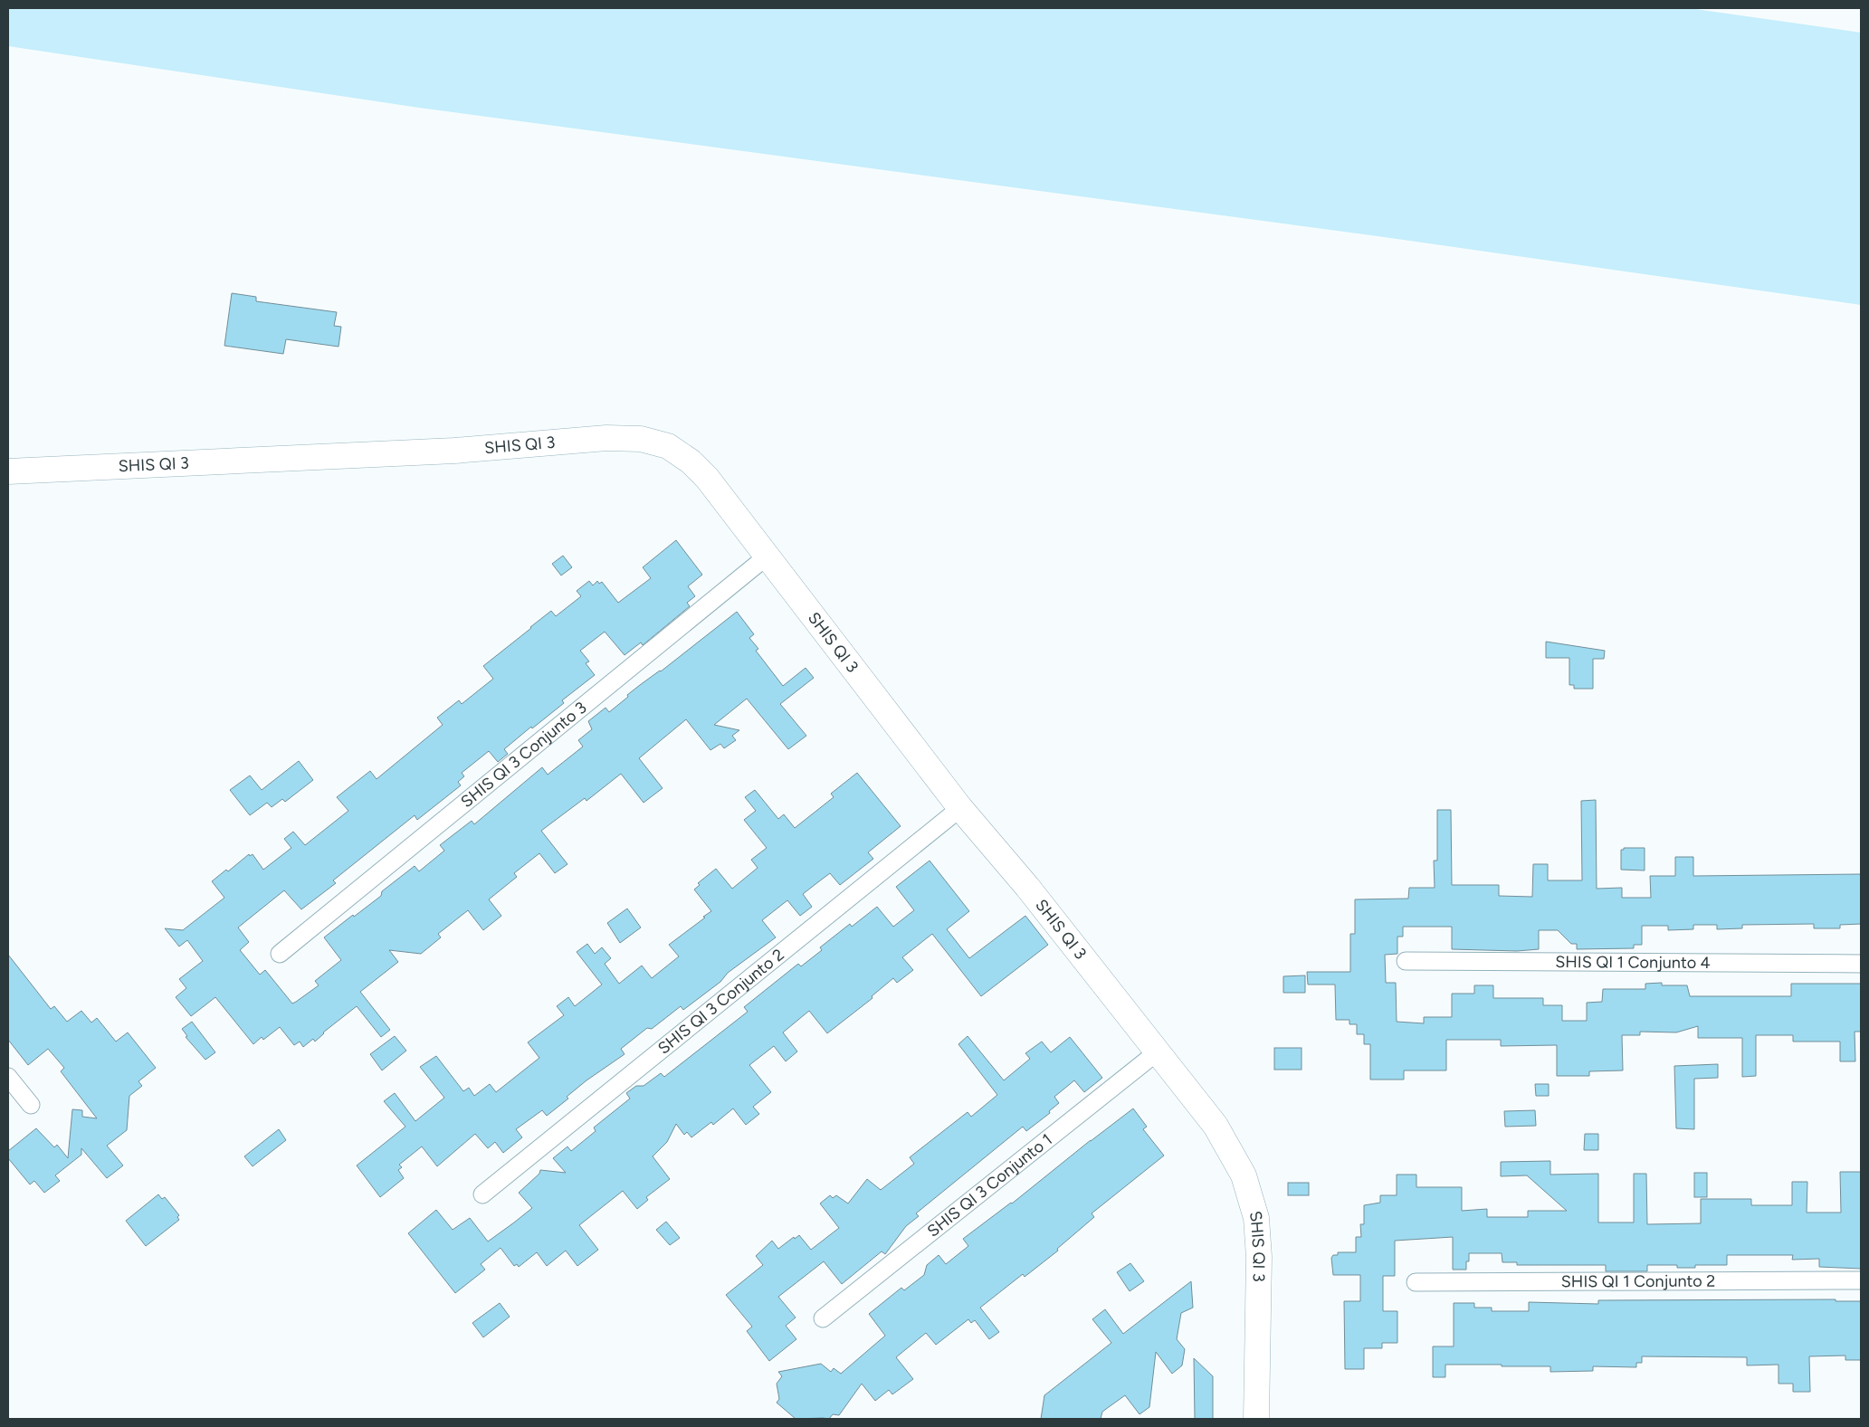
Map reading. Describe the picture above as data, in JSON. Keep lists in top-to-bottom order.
{
  "streets": {
    "street": [
      "SHIS QI 3",
      "SHIS QI 3 Conjunto 3",
      "SHIS QI 1 Conjunto 4",
      "SHIS QI 3 Conjunto 2",
      "SHIS QI 3 Conjunto 1",
      "SHIS QI 1 Conjunto 2"
    ]
  },
  "crossings": [
    ["SHIS QI 3", "SHIS QI 3 Conjunto 3"],
    ["SHIS QI 3", "SHIS QI 3 Conjunto 2"],
    ["SHIS QI 3", "SHIS QI 3 Conjunto 1"]
  ]
}
